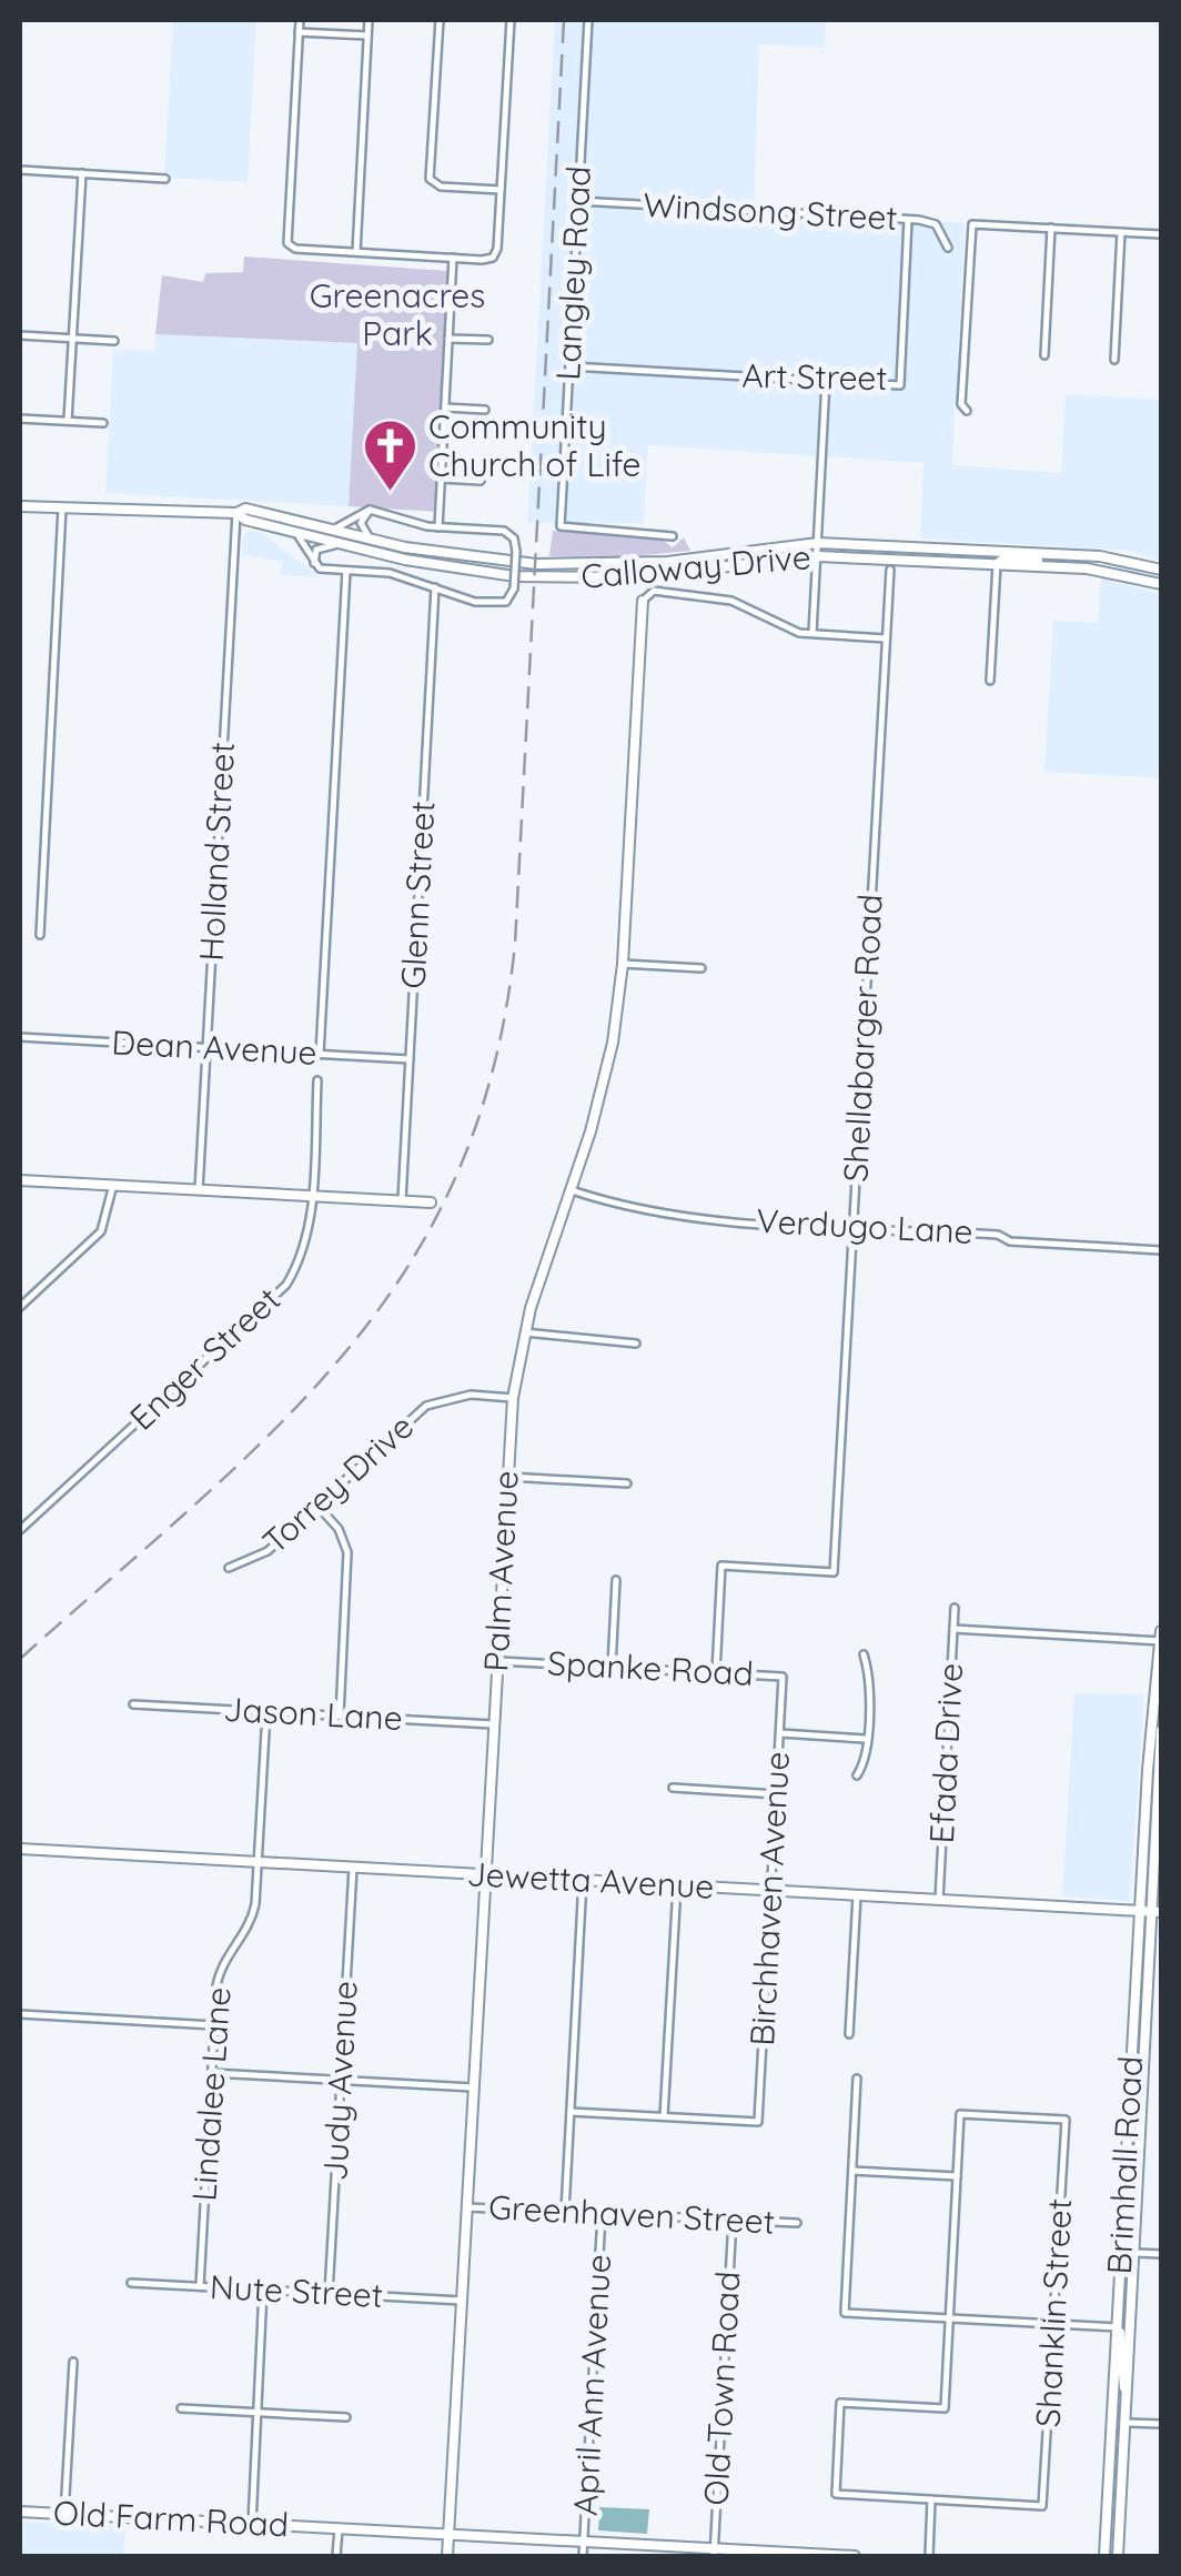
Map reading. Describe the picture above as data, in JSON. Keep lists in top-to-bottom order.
{
  "streets": {
    "street": [
      "Windsong Street",
      "Langley Road",
      "Art Street",
      "Calloway Drive",
      "Holland Street",
      "Glenn Street",
      "Shellabarger Road",
      "Dean Avenue",
      "Verdugo Lane",
      "Enger Street",
      "Torrey Drive",
      "Palm Avenue",
      "Spanke Road",
      "Jason Lane",
      "Efada Drive",
      "Jewetta Avenue",
      "Birchhaven Avenue",
      "Judy Avenue",
      "Lindalee Lane",
      "Brimhall Road",
      "Greenhaven Street",
      "Nute Street",
      "Shanklin Street",
      "April Ann Avenue",
      "Old Town Road",
      "Old Farm Road"
    ]
  },
  "crossings": [
    ["Windsong Street", "Langley Road"],
    ["Windsong Street", "Art Street"],
    ["Langley Road", "Art Street"],
    ["Calloway Drive", "Holland Street"],
    ["Holland Street", "Dean Avenue"],
    ["Glenn Street", "Dean Avenue"],
    ["Shellabarger Road", "Verdugo Lane"],
    ["Shellabarger Road", "Spanke Road"],
    ["Verdugo Lane", "Palm Avenue"],
    ["Torrey Drive", "Palm Avenue"],
    ["Palm Avenue", "Spanke Road"],
    ["Palm Avenue", "Jason Lane"],
    ["Palm Avenue", "Jewetta Avenue"],
    ["Palm Avenue", "Greenhaven Street"],
    ["Palm Avenue", "Nute Street"],
    ["Palm Avenue", "Old Farm Road"],
    ["Spanke Road", "Birchhaven Avenue"],
    ["Jason Lane", "Lindalee Lane"],
    ["Efada Drive", "Jewetta Avenue"],
    ["Jewetta Avenue", "Birchhaven Avenue"],
    ["Jewetta Avenue", "Judy Avenue"],
    ["Jewetta Avenue", "Lindalee Lane"],
    ["Jewetta Avenue", "Brimhall Road"],
    ["Judy Avenue", "Nute Street"],
    ["Lindalee Lane", "Nute Street"],
    ["Greenhaven Street", "April Ann Avenue"],
    ["Greenhaven Street", "Old Town Road"],
    ["April Ann Avenue", "Old Farm Road"],
    ["Old Town Road", "Old Farm Road"]
  ],
  "parks": ["Greenacres Park"],
  "places": {
    "church": ["Community Church of Life"]
  }
}
